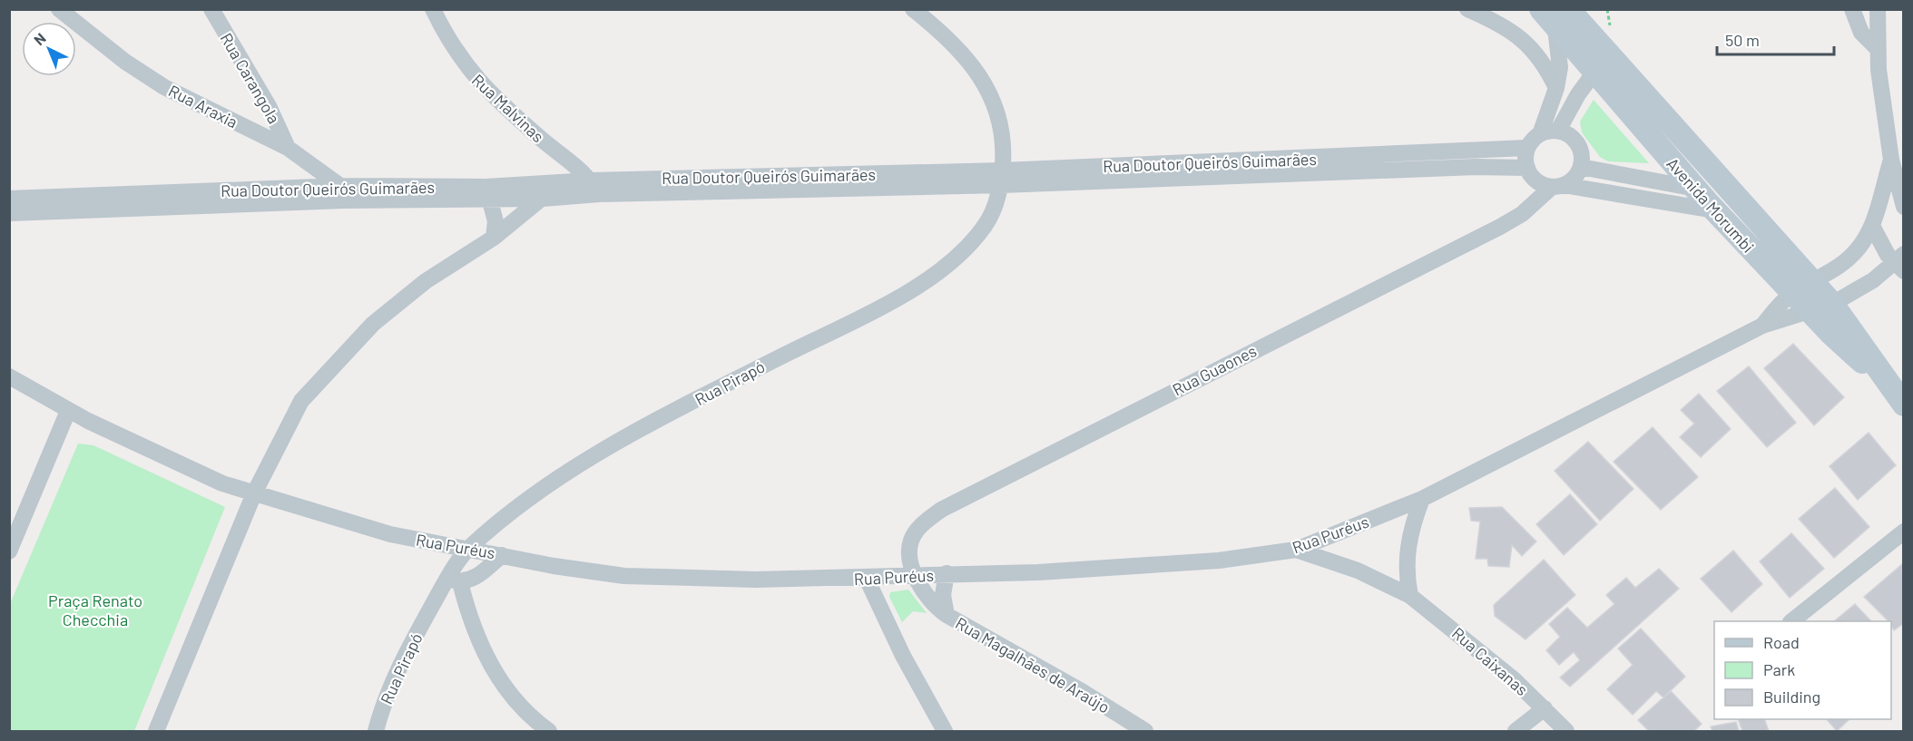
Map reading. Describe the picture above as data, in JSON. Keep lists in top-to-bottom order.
{
  "streets": {
    "main road": ["Avenida Morumbi"],
    "street": [
      "Rua Carangola",
      "Rua Araxia",
      "Rua Malvinas",
      "Rua Doutor Queirós Guimarães",
      "Rua Guaones",
      "Rua Pirapó",
      "Rua Puréus",
      "Rua Caixanas",
      "Rua Magalhães de Araújo"
    ]
  },
  "crossings": [
    ["Rua Carangola", "Rua Araxia"],
    ["Rua Carangola", "Rua Doutor Queirós Guimarães"],
    ["Rua Araxia", "Rua Doutor Queirós Guimarães"],
    ["Rua Malvinas", "Rua Doutor Queirós Guimarães"],
    ["Rua Doutor Queirós Guimarães", "Rua Guaones"],
    ["Rua Doutor Queirós Guimarães", "Rua Pirapó"],
    ["Avenida Morumbi", "Rua Puréus"],
    ["Rua Guaones", "Rua Puréus"],
    ["Rua Guaones", "Rua Magalhães de Araújo"],
    ["Rua Pirapó", "Rua Puréus"],
    ["Rua Puréus", "Rua Caixanas"],
    ["Rua Puréus", "Rua Magalhães de Araújo"]
  ],
  "parks": ["Praça Renato Checchia"],
  "legend": ["Road", "Park", "Building"],
  "scale_bar": "50 m",
  "north": "top left"
}
